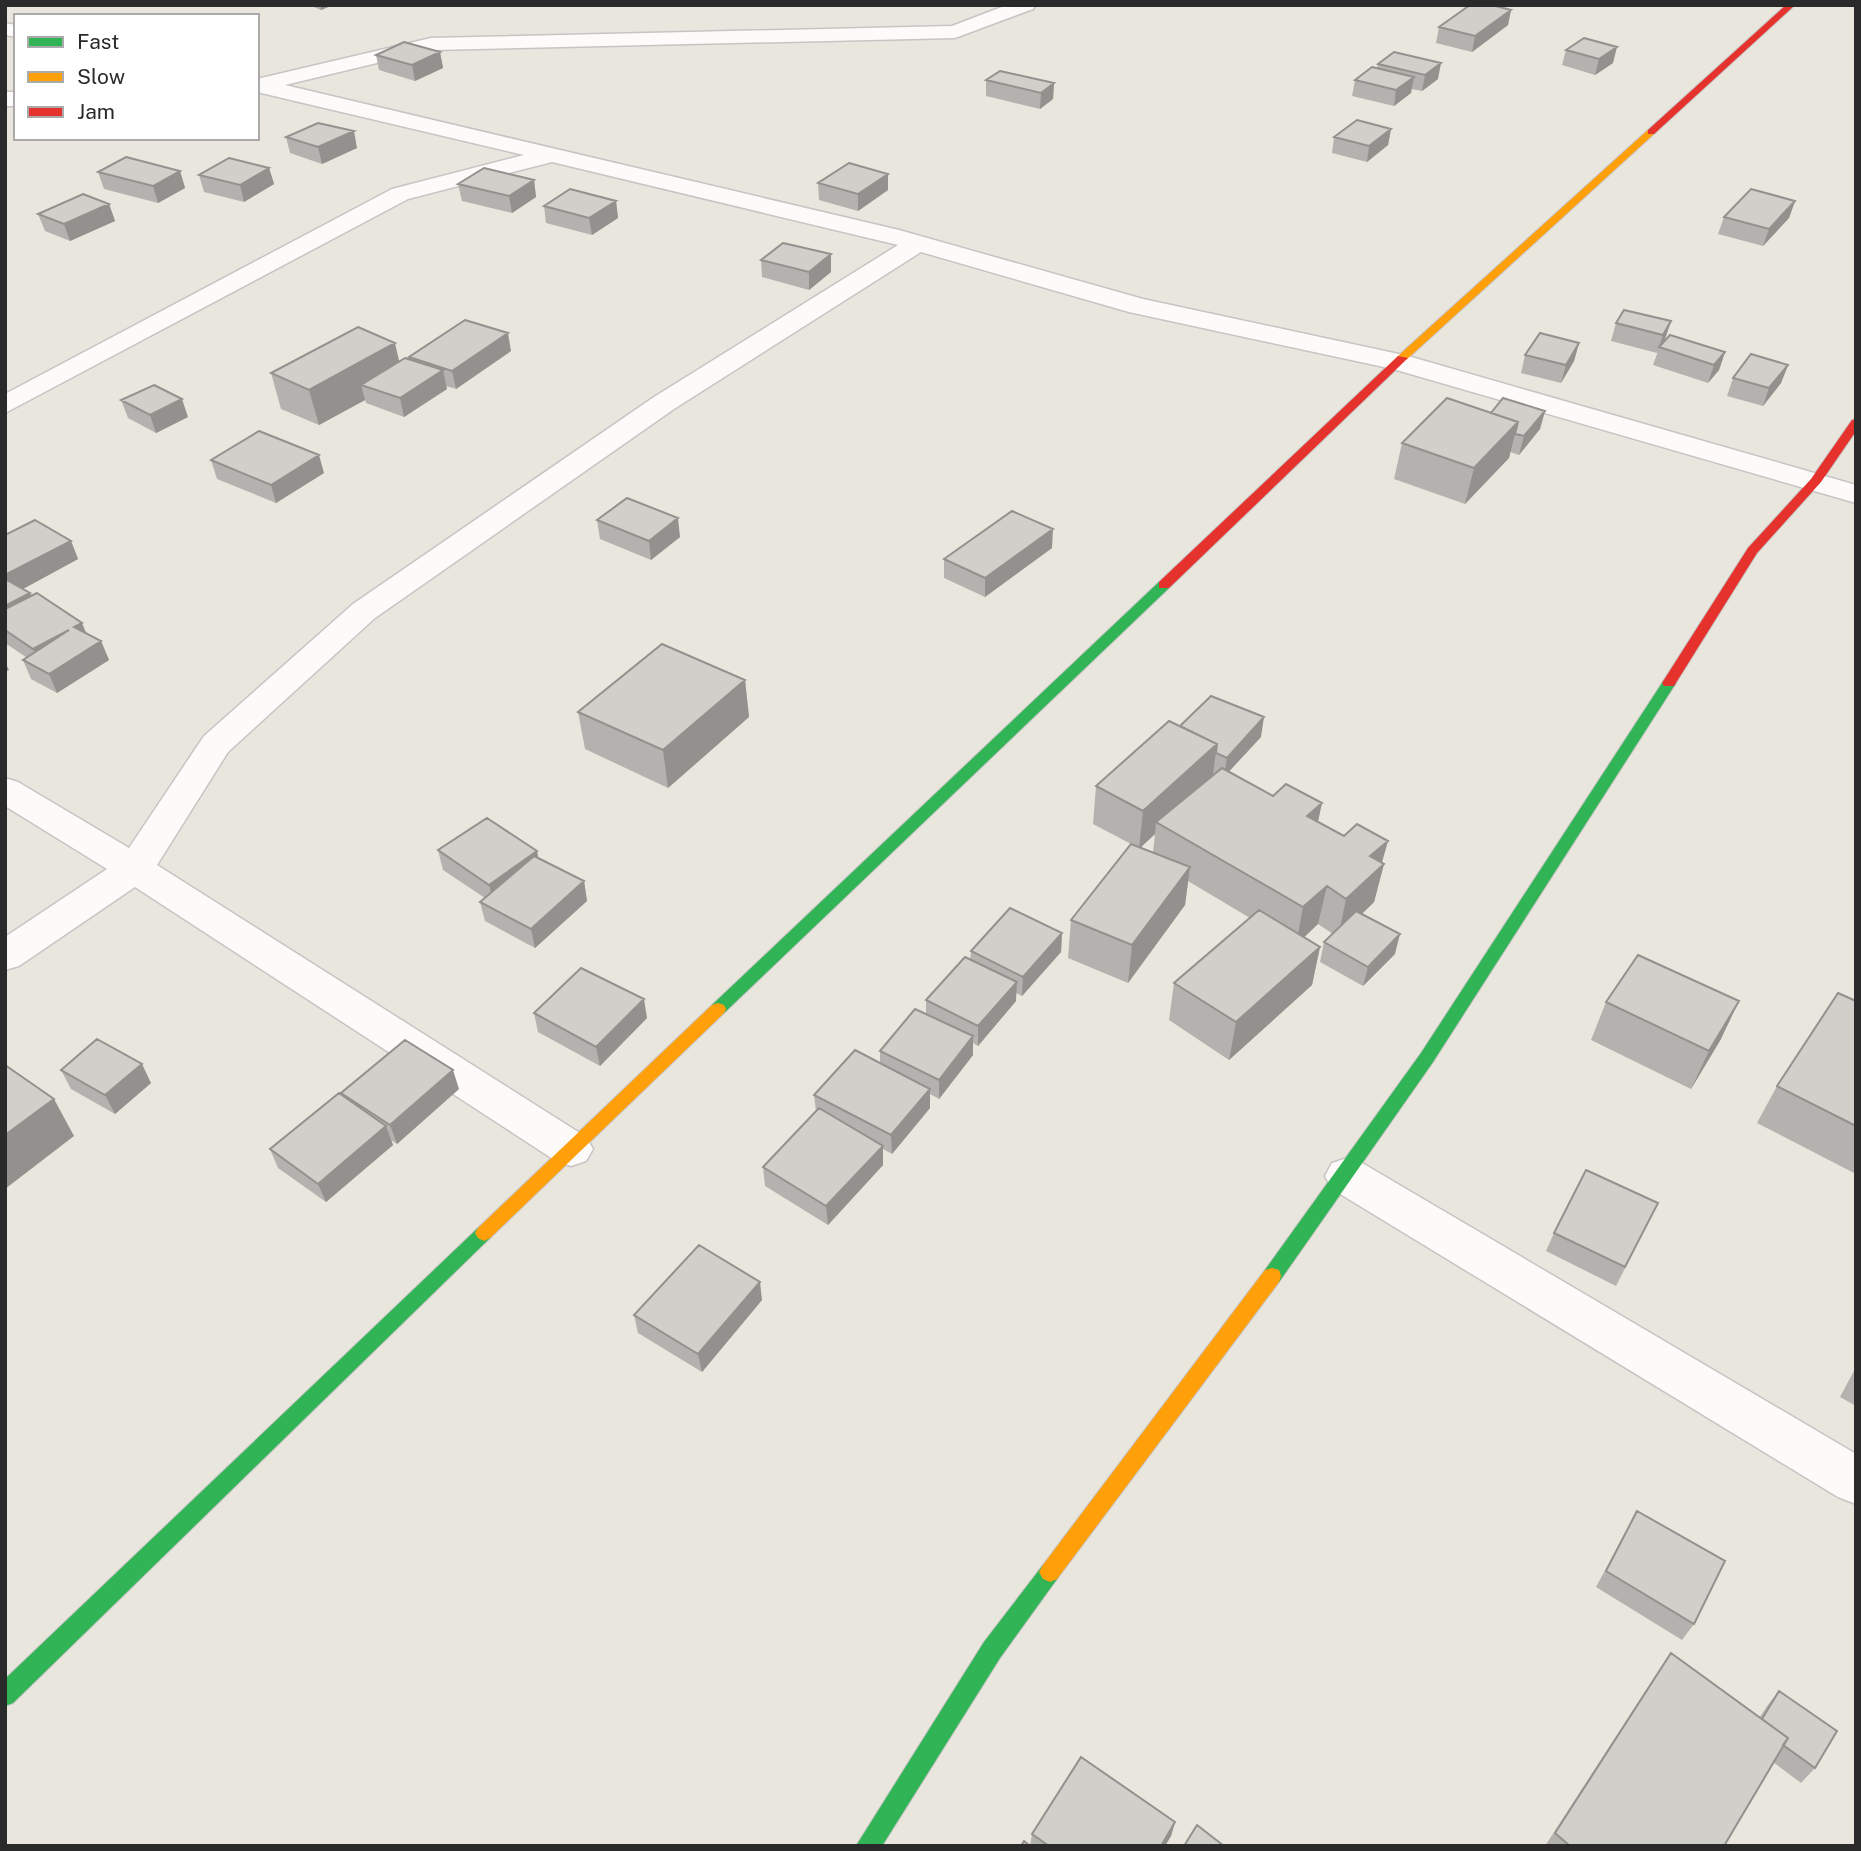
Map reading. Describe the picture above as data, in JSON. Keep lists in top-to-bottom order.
{
  "legend": ["Fast", "Slow", "Jam"]
}
